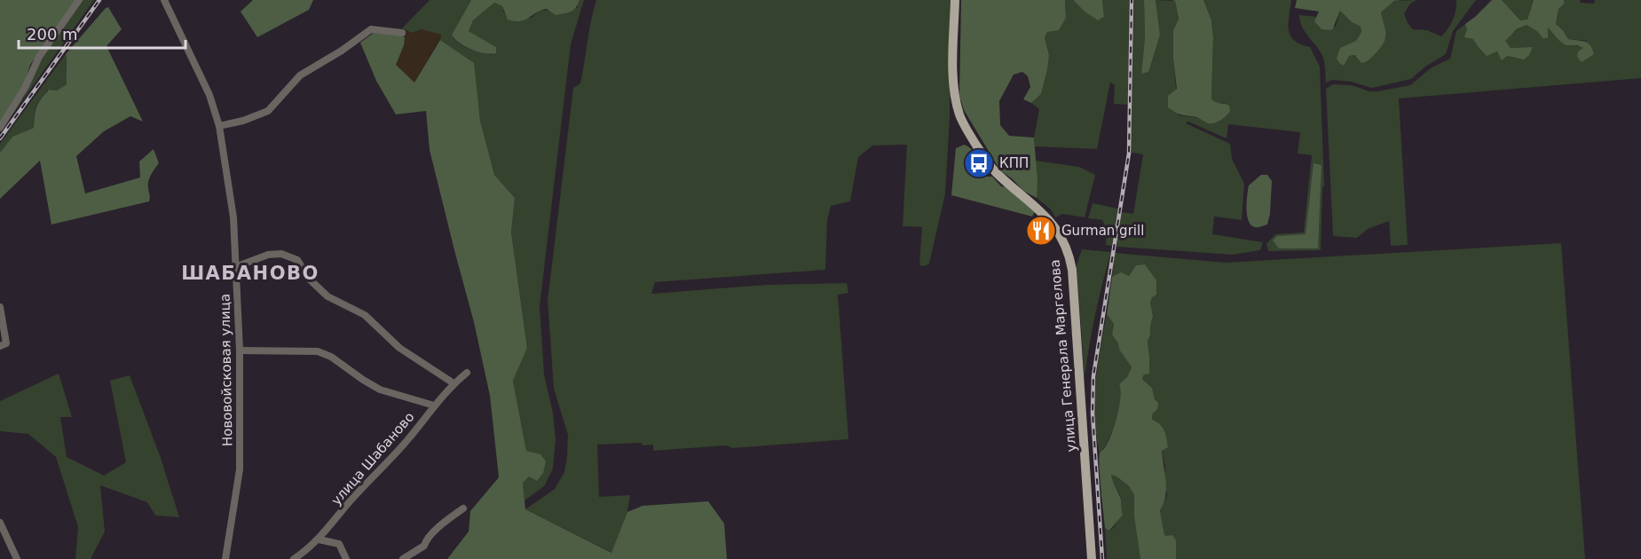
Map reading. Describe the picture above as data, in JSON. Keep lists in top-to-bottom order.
{
  "streets": {
    "main road": ["улица Генерала Маргелова"],
    "street": ["Нововойсковая улица", "улица Шабаново"]
  },
  "districts": ["ШАБАНОВО"],
  "places": {
    "bus stop": ["КПП"],
    "restaurant": ["Gurman grill"]
  },
  "scale_bar": "200 m"
}
